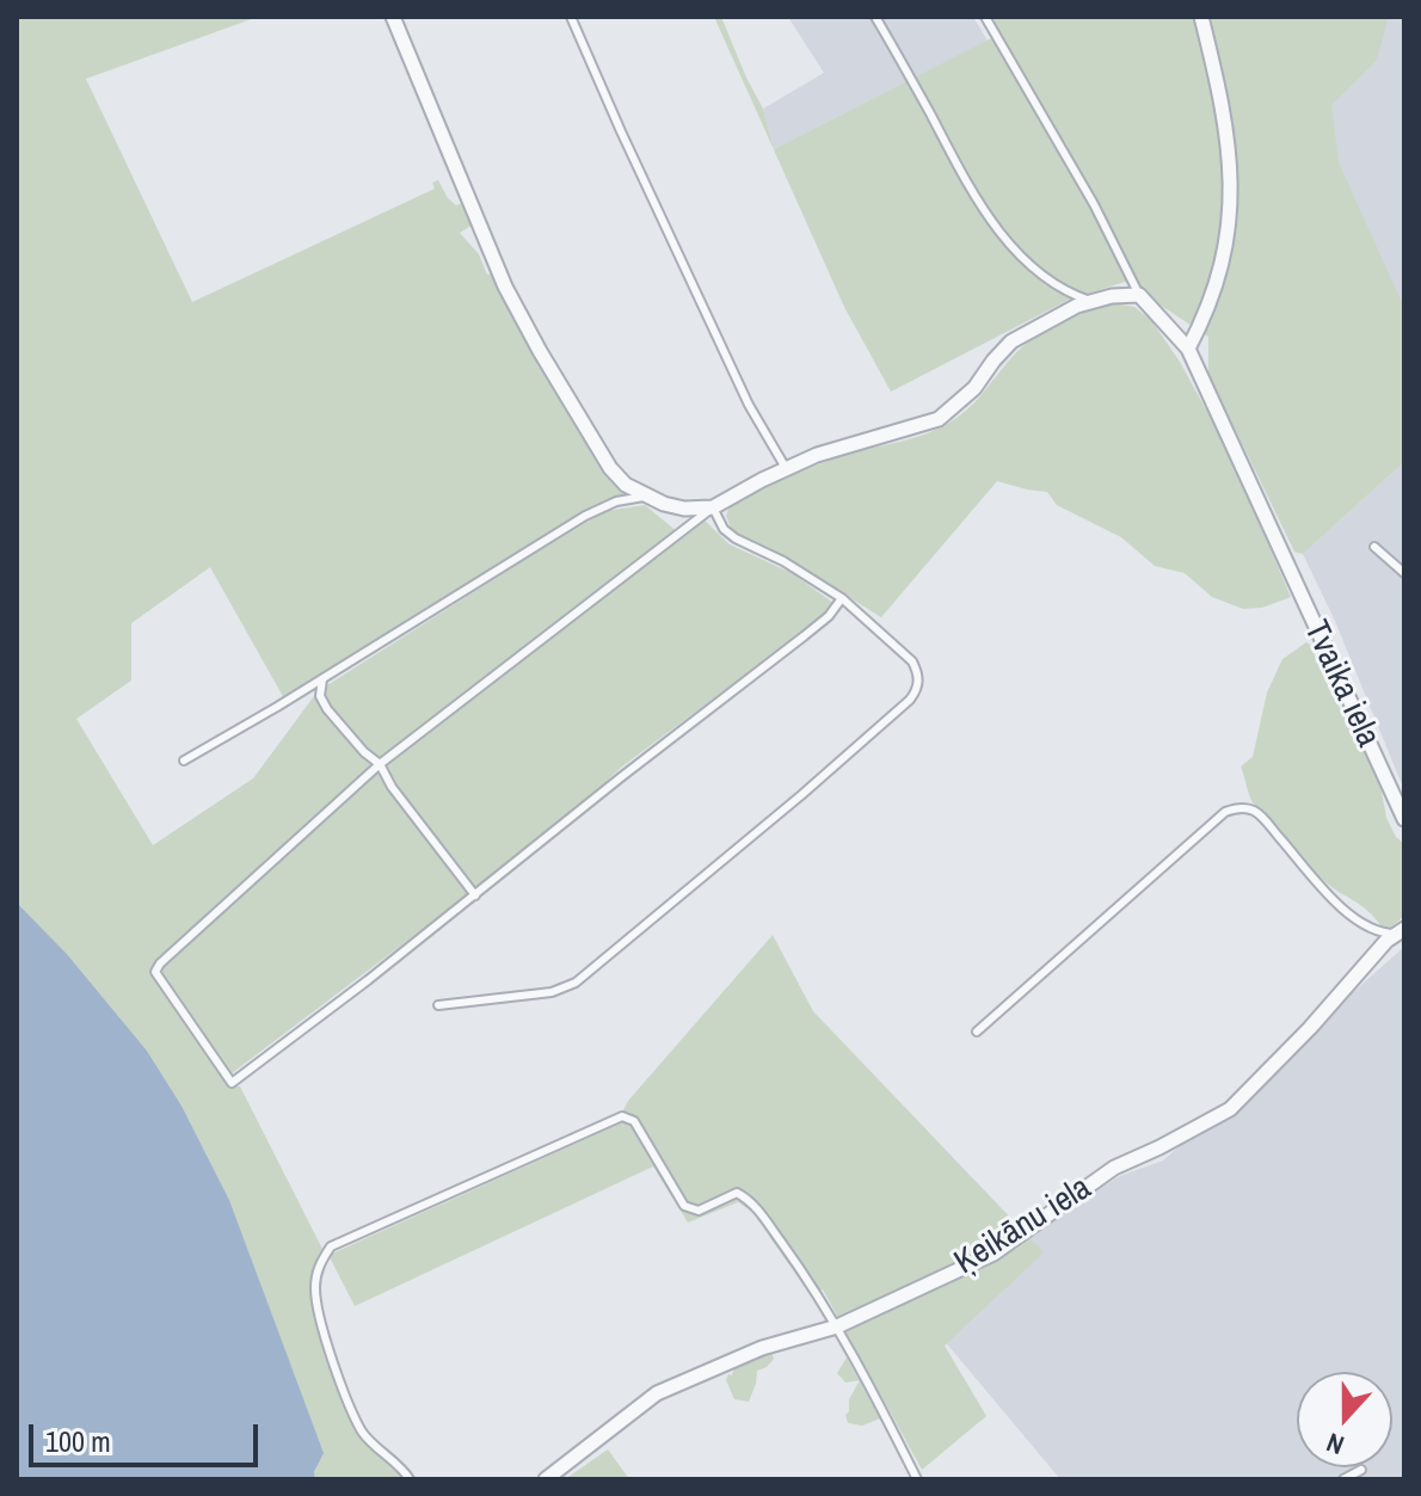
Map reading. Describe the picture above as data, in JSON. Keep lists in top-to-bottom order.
{
  "streets": {
    "street": ["Tvaika iela", "Ķeikānu iela"]
  },
  "scale_bar": "100 m",
  "north": "bottom"
}
